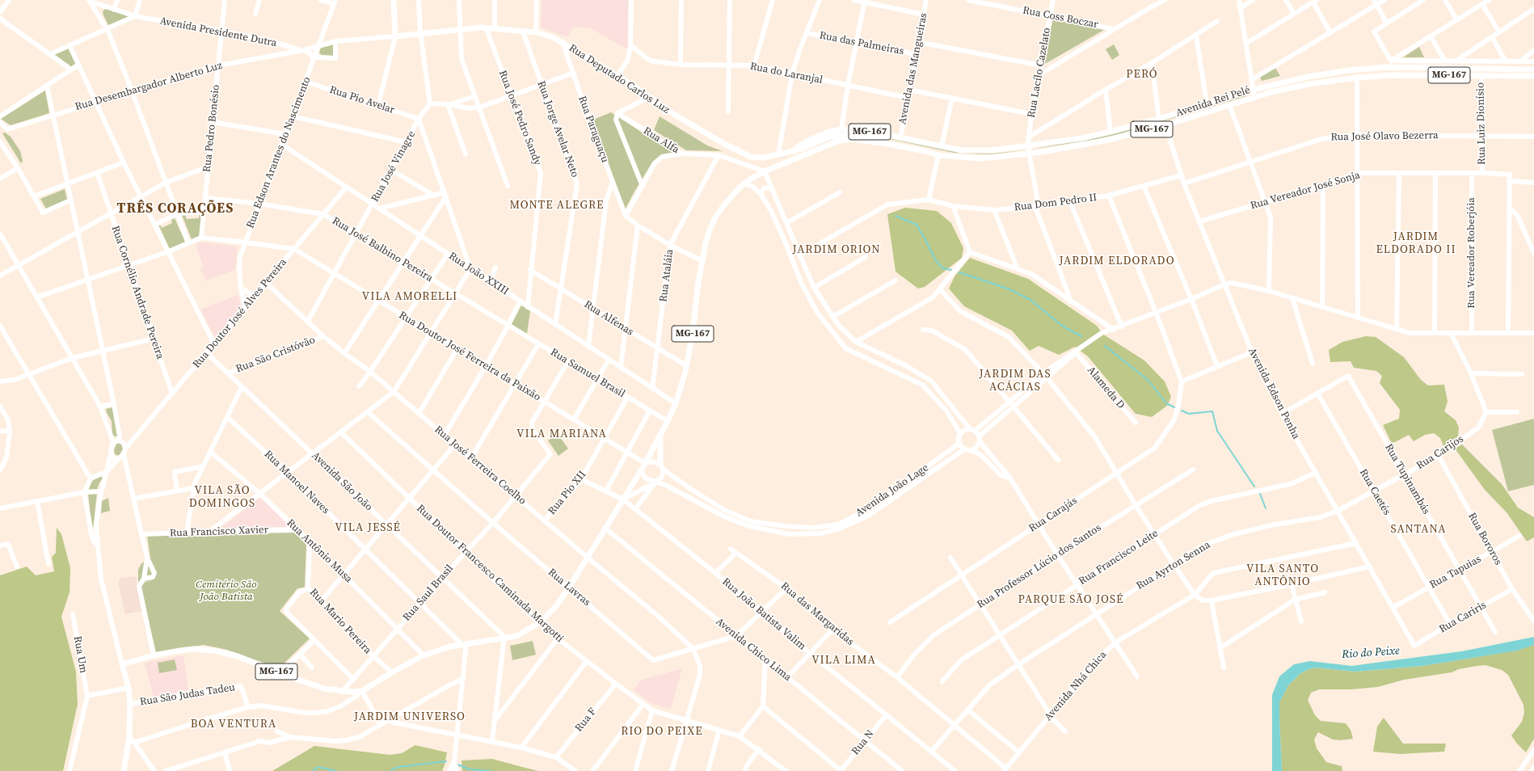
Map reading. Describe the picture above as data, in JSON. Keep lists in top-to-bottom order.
{
  "streets": {
    "main road": ["MG-167", "Rua Deputado Carlos Luz", "Avenida Rei Pelé"],
    "street": [
      "Rua Coss Boczar",
      "Avenida Presidente Dutra",
      "Rua das Palmeiras",
      "Avenida das Mangueiras",
      "Rua Lacílo Cazelato",
      "Rua do Laranjal",
      "Rua Desembargador Alberto Luz",
      "Rua Pio Avelar",
      "Rua José Pedro Sandy",
      "Rua Luiz Dionísio",
      "Rua Pedro Bonésio",
      "Rua Jorge Avelar Neto",
      "Rua Paraguaçu",
      "Rua José Olavo Bezerra",
      "Rua Alfa",
      "Rua Edson Arantes do Nascimento",
      "Rua José Vinagre",
      "Rua Vereador José Sonja",
      "Rua Dom Pedro II",
      "Rua José Balbino Pereira",
      "Rua Vereador Roberjóia",
      "Rua João XXIII",
      "Rua Ataláia",
      "Rua Cornélio Andrade Pereira",
      "Rua Doutor José Alves Pereira",
      "Rua Alfenas",
      "Rua São Cristóvão",
      "Rua Doutor José Ferreira da Paixão",
      "Rua Samuel Brasil",
      "Alameda D",
      "Avenida Edson Penha",
      "Rua Carijos",
      "Rua José Ferreira Coelho",
      "Rua Tupinambás",
      "Avenida São João",
      "Rua Manoel Naves",
      "Avenida João Lage",
      "Rua Caetés",
      "Rua Pio XII",
      "Rua Carajás",
      "Rua Francisco Xavier",
      "Rua Bororos",
      "Rua Antônio Musa",
      "Rua Francisco Leite",
      "Rua Ayrton Senna",
      "Rua Professor Lúcio dos Santos",
      "Rua Tapuias",
      "Rua Doutor Francesco Caminada Margotti",
      "Rua Lavras",
      "Rua Saul Brasil",
      "Rua João Batista Valim",
      "Rua das Margaridas",
      "Rua Cariris",
      "Rua Mario Pereira",
      "Avenida Chico Lima",
      "Rua Um",
      "Avenida Nhá Chica",
      "Rua São Judas Tadeu",
      "Rua F",
      "Rua N"
    ]
  },
  "crossings": [
    ["Rua Coss Boczar", "Rua Lacílo Cazelato"],
    ["Avenida Presidente Dutra", "Rua Deputado Carlos Luz"],
    ["Avenida Presidente Dutra", "Rua Desembargador Alberto Luz"],
    ["Avenida Presidente Dutra", "Rua Pedro Bonésio"],
    ["Rua das Palmeiras", "Avenida das Mangueiras"],
    ["Avenida das Mangueiras", "Rua do Laranjal"],
    ["Avenida das Mangueiras", "Avenida Rei Pelé"],
    ["Rua Lacílo Cazelato", "Avenida Rei Pelé"],
    ["Rua Lacílo Cazelato", "Rua Dom Pedro II"],
    ["MG-167", "Rua Deputado Carlos Luz"],
    ["MG-167", "Avenida Rei Pelé"],
    ["MG-167", "Rua Alfa"],
    ["MG-167", "Rua João XXIII"],
    ["MG-167", "Rua Alfenas"],
    ["MG-167", "Rua Doutor José Ferreira da Paixão"],
    ["MG-167", "Rua Samuel Brasil"],
    ["MG-167", "Rua José Ferreira Coelho"],
    ["MG-167", "Avenida São João"],
    ["MG-167", "Rua Manoel Naves"],
    ["MG-167", "Avenida João Lage"],
    ["MG-167", "Rua Antônio Musa"],
    ["MG-167", "Rua Doutor Francesco Caminada Margotti"],
    ["MG-167", "Rua Lavras"],
    ["MG-167", "Rua Saul Brasil"],
    ["MG-167", "Rua João Batista Valim"],
    ["MG-167", "Rua Mario Pereira"],
    ["MG-167", "Avenida Chico Lima"],
    ["Rua Deputado Carlos Luz", "Rua Desembargador Alberto Luz"],
    ["Rua Deputado Carlos Luz", "Avenida Rei Pelé"],
    ["Rua Deputado Carlos Luz", "Rua José Pedro Sandy"],
    ["Rua Deputado Carlos Luz", "Rua Jorge Avelar Neto"],
    ["Rua Deputado Carlos Luz", "Rua Paraguaçu"],
    ["Rua Deputado Carlos Luz", "Rua Edson Arantes do Nascimento"],
    ["Rua Desembargador Alberto Luz", "Rua Pedro Bonésio"],
    ["Rua Pio Avelar", "Rua Edson Arantes do Nascimento"],
    ["Rua Pio Avelar", "Rua José Vinagre"],
    ["Avenida Rei Pelé", "Rua Luiz Dionísio"],
    ["Avenida Rei Pelé", "Avenida Edson Penha"],
    ["Rua José Pedro Sandy", "Rua João XXIII"],
    ["Rua José Pedro Sandy", "Rua Alfenas"],
    ["Rua Luiz Dionísio", "Rua José Olavo Bezerra"],
    ["Rua Luiz Dionísio", "Rua Vereador José Sonja"],
    ["Rua Jorge Avelar Neto", "Rua João XXIII"],
    ["Rua Jorge Avelar Neto", "Rua Alfenas"],
    ["Rua José Olavo Bezerra", "Avenida Edson Penha"],
    ["Rua Alfa", "Rua Ataláia"],
    ["Rua Edson Arantes do Nascimento", "Rua João XXIII"],
    ["Rua Edson Arantes do Nascimento", "Rua Doutor José Alves Pereira"],
    ["Rua José Vinagre", "Rua José Balbino Pereira"],
    ["Rua José Vinagre", "Rua João XXIII"],
    ["Rua José Vinagre", "Rua Doutor José Ferreira da Paixão"],
    ["Rua José Vinagre", "Rua José Ferreira Coelho"],
    ["Rua Vereador José Sonja", "Rua Vereador Roberjóia"],
    ["Rua Vereador José Sonja", "Avenida Edson Penha"],
    ["Rua Dom Pedro II", "Avenida Edson Penha"],
    ["Rua José Balbino Pereira", "Rua Doutor José Alves Pereira"],
    ["Rua José Balbino Pereira", "Rua Samuel Brasil"],
    ["Rua João XXIII", "Rua Ataláia"],
    ["Rua João XXIII", "Rua Doutor José Alves Pereira"],
    ["Rua Ataláia", "Rua Alfenas"],
    ["Rua Cornélio Andrade Pereira", "Rua Doutor José Alves Pereira"],
    ["Rua Doutor José Alves Pereira", "Rua Doutor José Ferreira da Paixão"],
    ["Rua Doutor José Alves Pereira", "Rua José Ferreira Coelho"],
    ["Rua Doutor José Alves Pereira", "Avenida São João"],
    ["Rua São Cristóvão", "Rua José Ferreira Coelho"],
    ["Rua São Cristóvão", "Avenida São João"],
    ["Rua Doutor José Ferreira da Paixão", "Avenida João Lage"],
    ["Rua Doutor José Ferreira da Paixão", "Rua Pio XII"],
    ["Rua Doutor José Ferreira da Paixão", "Rua Saul Brasil"],
    ["Rua Samuel Brasil", "Rua Pio XII"],
    ["Avenida Edson Penha", "Rua Carijos"],
    ["Avenida Edson Penha", "Rua Francisco Leite"],
    ["Avenida Edson Penha", "Rua Ayrton Senna"],
    ["Avenida Edson Penha", "Rua Tapuias"],
    ["Avenida Edson Penha", "Rua Cariris"],
    ["Avenida Edson Penha", "Avenida Nhá Chica"],
    ["Rua Carijos", "Rua Tupinambás"],
    ["Rua Carijos", "Rua Caetés"],
    ["Rua Carijos", "Rua Bororos"],
    ["Rua Carijos", "Rua Ayrton Senna"],
    ["Rua José Ferreira Coelho", "Rua Pio XII"],
    ["Rua José Ferreira Coelho", "Rua Lavras"],
    ["Rua José Ferreira Coelho", "Rua Saul Brasil"],
    ["Rua Tupinambás", "Rua Caetés"],
    ["Rua Tupinambás", "Rua Tapuias"],
    ["Rua Tupinambás", "Rua Cariris"],
    ["Avenida São João", "Rua Saul Brasil"],
    ["Rua Manoel Naves", "Rua Saul Brasil"],
    ["Rua Caetés", "Rua Tapuias"],
    ["Rua Caetés", "Rua Cariris"],
    ["Rua Pio XII", "Rua João Batista Valim"],
    ["Rua Francisco Xavier", "Rua Antônio Musa"],
    ["Rua Bororos", "Rua Tapuias"],
    ["Rua Bororos", "Rua Cariris"],
    ["Rua Antônio Musa", "Rua Saul Brasil"],
    ["Rua Antônio Musa", "Rua Mario Pereira"],
    ["Rua Ayrton Senna", "Rua João Batista Valim"],
    ["Rua Ayrton Senna", "Rua das Margaridas"],
    ["Rua Professor Lúcio dos Santos", "Rua das Margaridas"],
    ["Rua Doutor Francesco Caminada Margotti", "Rua Saul Brasil"],
    ["Rua Doutor Francesco Caminada Margotti", "Rua F"],
    ["Rua Lavras", "Rua Saul Brasil"],
    ["Rua Lavras", "Rua João Batista Valim"],
    ["Rua Lavras", "Rua das Margaridas"],
    ["Rua Lavras", "Avenida Chico Lima"],
    ["Rua Saul Brasil", "Rua Mario Pereira"],
    ["Rua João Batista Valim", "Rua N"],
    ["Rua das Margaridas", "Avenida Nhá Chica"],
    ["Avenida Chico Lima", "Rua N"]
  ],
  "districts": [
    "PERÓ",
    "MONTE ALEGRE",
    "TRÊS CORAÇÕES",
    "JARDIM ELDORADO II",
    "JARDIM ORION",
    "JARDIM ELDORADO",
    "VILA AMORELLI",
    "JARDIM DAS ACÁCIAS",
    "VILA MARIANA",
    "VILA SÃO DOMINGOS",
    "VILA JESSÉ",
    "SANTANA",
    "VILA SANTO ANTÔNIO",
    "PARQUE SÃO JOSÉ",
    "VILA LIMA",
    "JARDIM UNIVERSO",
    "BOA VENTURA",
    "RIO DO PEIXE"
  ],
  "water": ["Rio do Peixe"],
  "parks": ["Cemitério São João Batista"]
}
